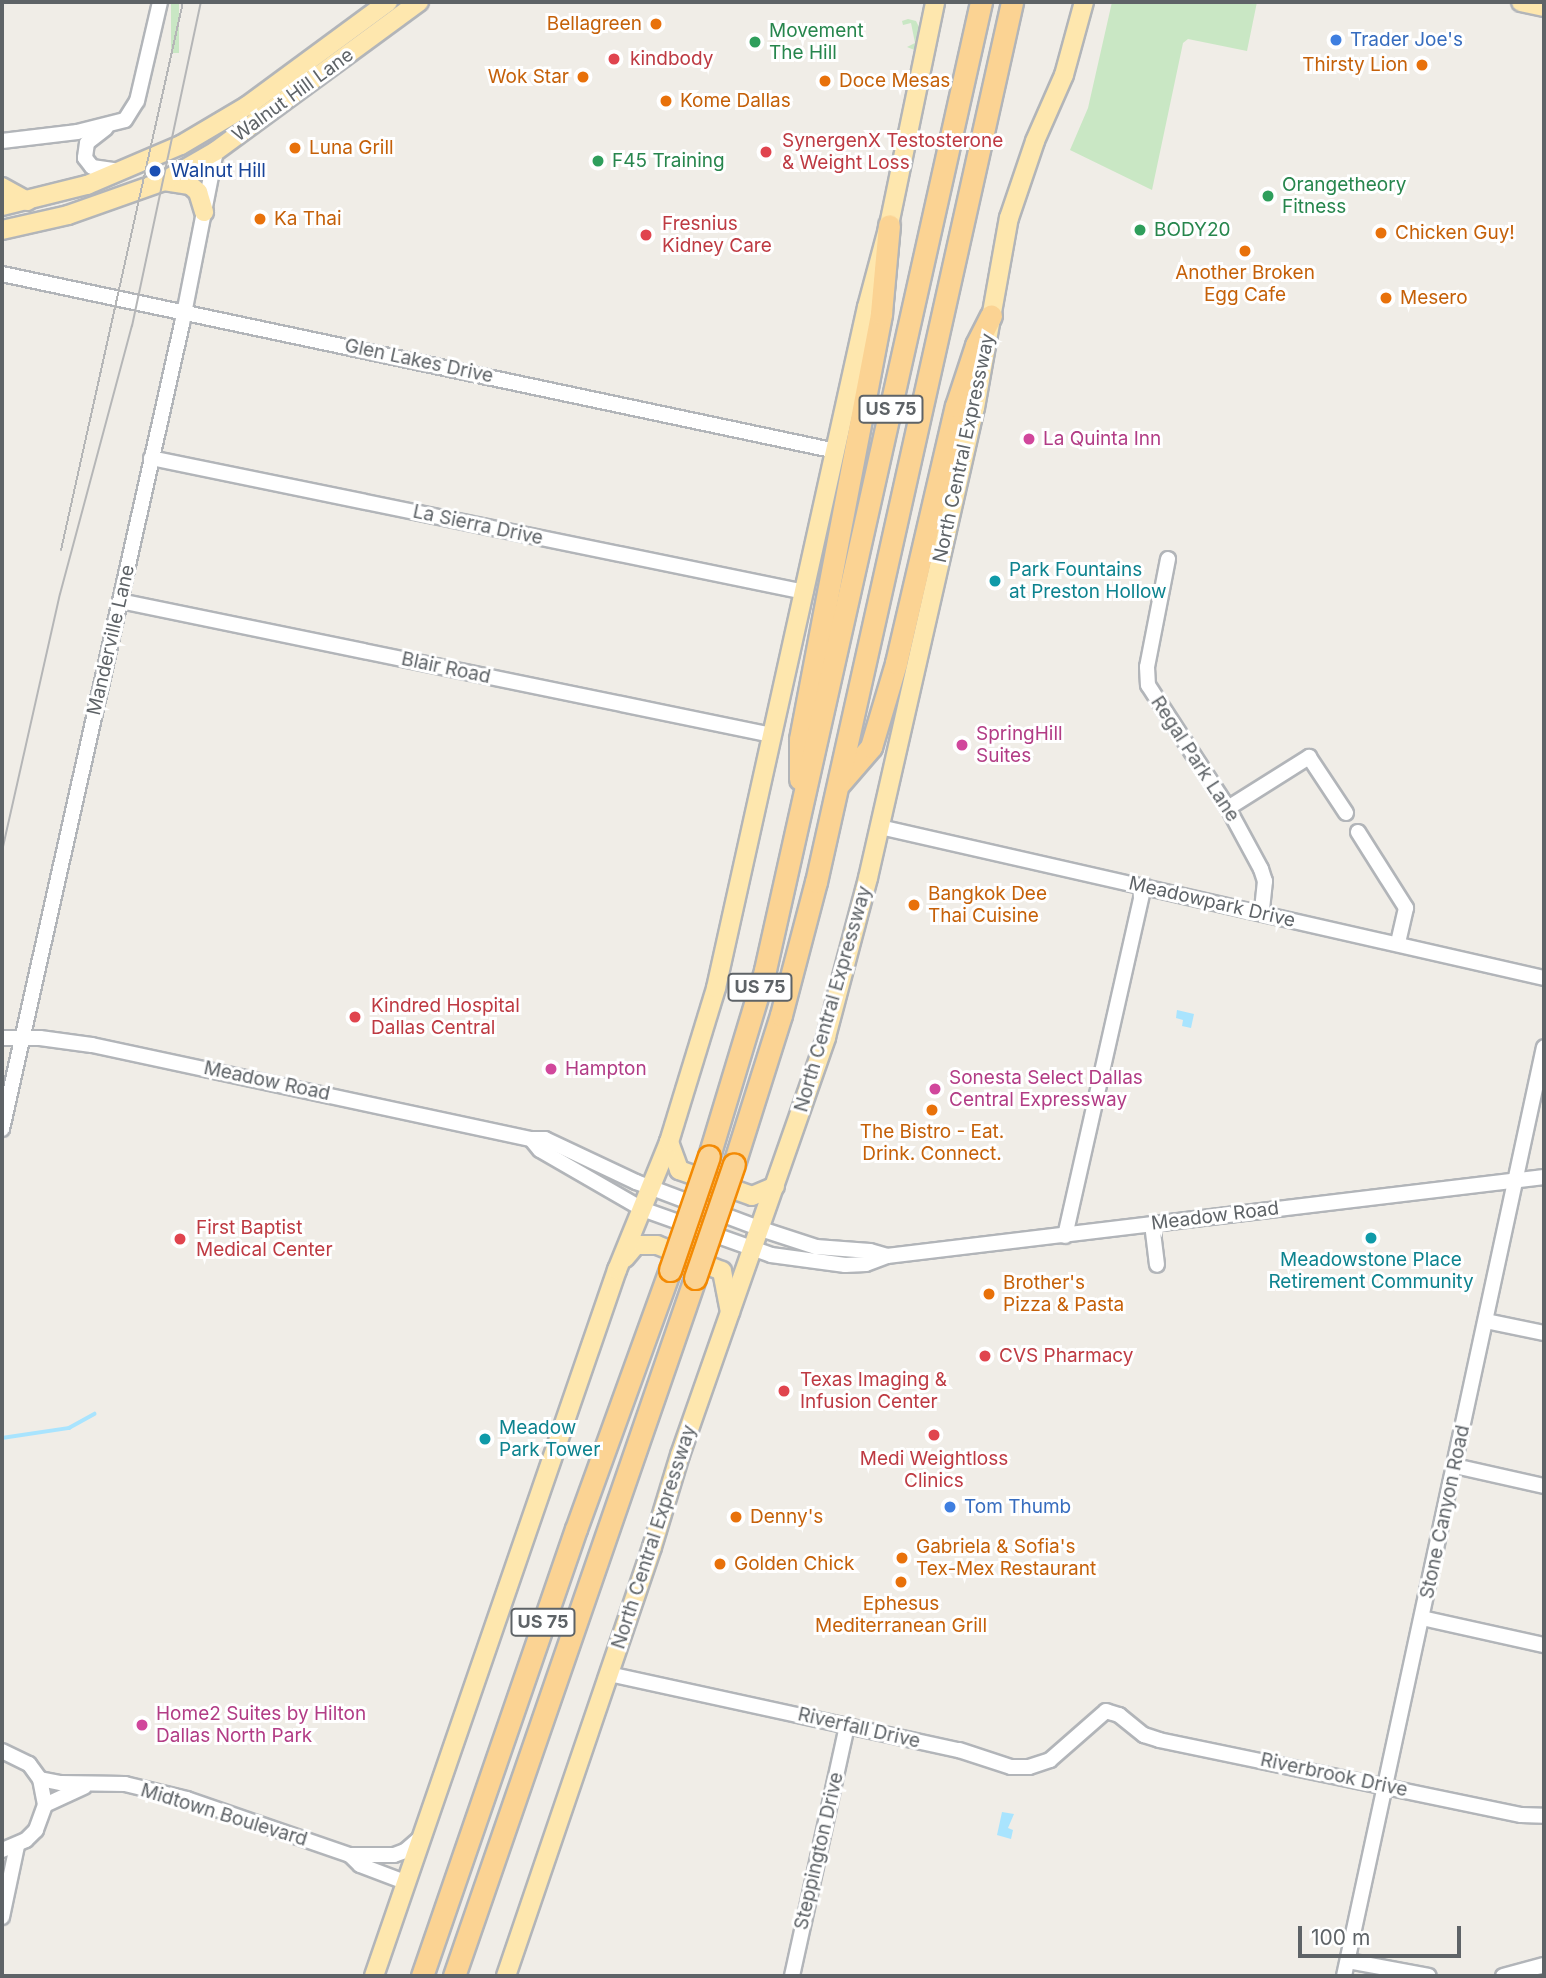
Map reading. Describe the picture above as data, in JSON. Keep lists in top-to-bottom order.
{
  "streets": {
    "highway": ["US 75"],
    "main road": ["Walnut Hill Lane", "North Central Expressway"],
    "street": [
      "Glen Lakes Drive",
      "La Sierra Drive",
      "Manderville Lane",
      "Blair Road",
      "Regal Park Lane",
      "Meadowpark Drive",
      "Meadow Road",
      "Stone Canyon Road",
      "Riverfall Drive",
      "Riverbrook Drive",
      "Midtown Boulevard",
      "Steppington Drive"
    ]
  },
  "crossings": [
    ["Walnut Hill Lane", "Manderville Lane"],
    ["Glen Lakes Drive", "Manderville Lane"],
    ["North Central Expressway", "Meadowpark Drive"],
    ["North Central Expressway", "Meadow Road"],
    ["North Central Expressway", "Riverfall Drive"],
    ["La Sierra Drive", "Manderville Lane"],
    ["Manderville Lane", "Blair Road"],
    ["Manderville Lane", "Meadow Road"],
    ["Regal Park Lane", "Meadowpark Drive"],
    ["Meadow Road", "Stone Canyon Road"],
    ["Stone Canyon Road", "Riverbrook Drive"],
    ["Riverfall Drive", "Riverbrook Drive"],
    ["Riverfall Drive", "Steppington Drive"]
  ],
  "places": [
    "Bellagreen",
    "Trader Joe's",
    "Movement The Hill",
    "kindbody",
    "Thirsty Lion",
    "Wok Star",
    "Doce Mesas",
    "Kome Dallas",
    "Luna Grill",
    "SynergenX Testosterone & Weight Loss",
    "F45 Training",
    "Walnut Hill",
    "Orangetheory Fitness",
    "Ka Thai",
    "BODY20",
    "Chicken Guy!",
    "Fresnius Kidney Care",
    "Another Broken Egg Cafe",
    "Mesero",
    "La Quinta Inn",
    "Park Fountains at Preston Hollow",
    "SpringHill Suites",
    "Bangkok Dee Thai Cuisine",
    "Kindred Hospital Dallas Central",
    "Hampton",
    "Sonesta Select Dallas Central Expressway",
    "The Bistro - Eat. Drink. Connect.",
    "Meadowstone Place Retirement Community",
    "First Baptist Medical Center",
    "Brother's Pizza & Pasta",
    "CVS Pharmacy",
    "Texas Imaging & Infusion Center",
    "Medi Weightloss Clinics",
    "Meadow Park Tower",
    "Tom Thumb",
    "Denny's",
    "Gabriela & Sofia's Tex-Mex Restaurant",
    "Golden Chick",
    "Ephesus Mediterranean Grill",
    "Home2 Suites by Hilton Dallas North Park"
  ],
  "scale_bar": "100 m"
}
